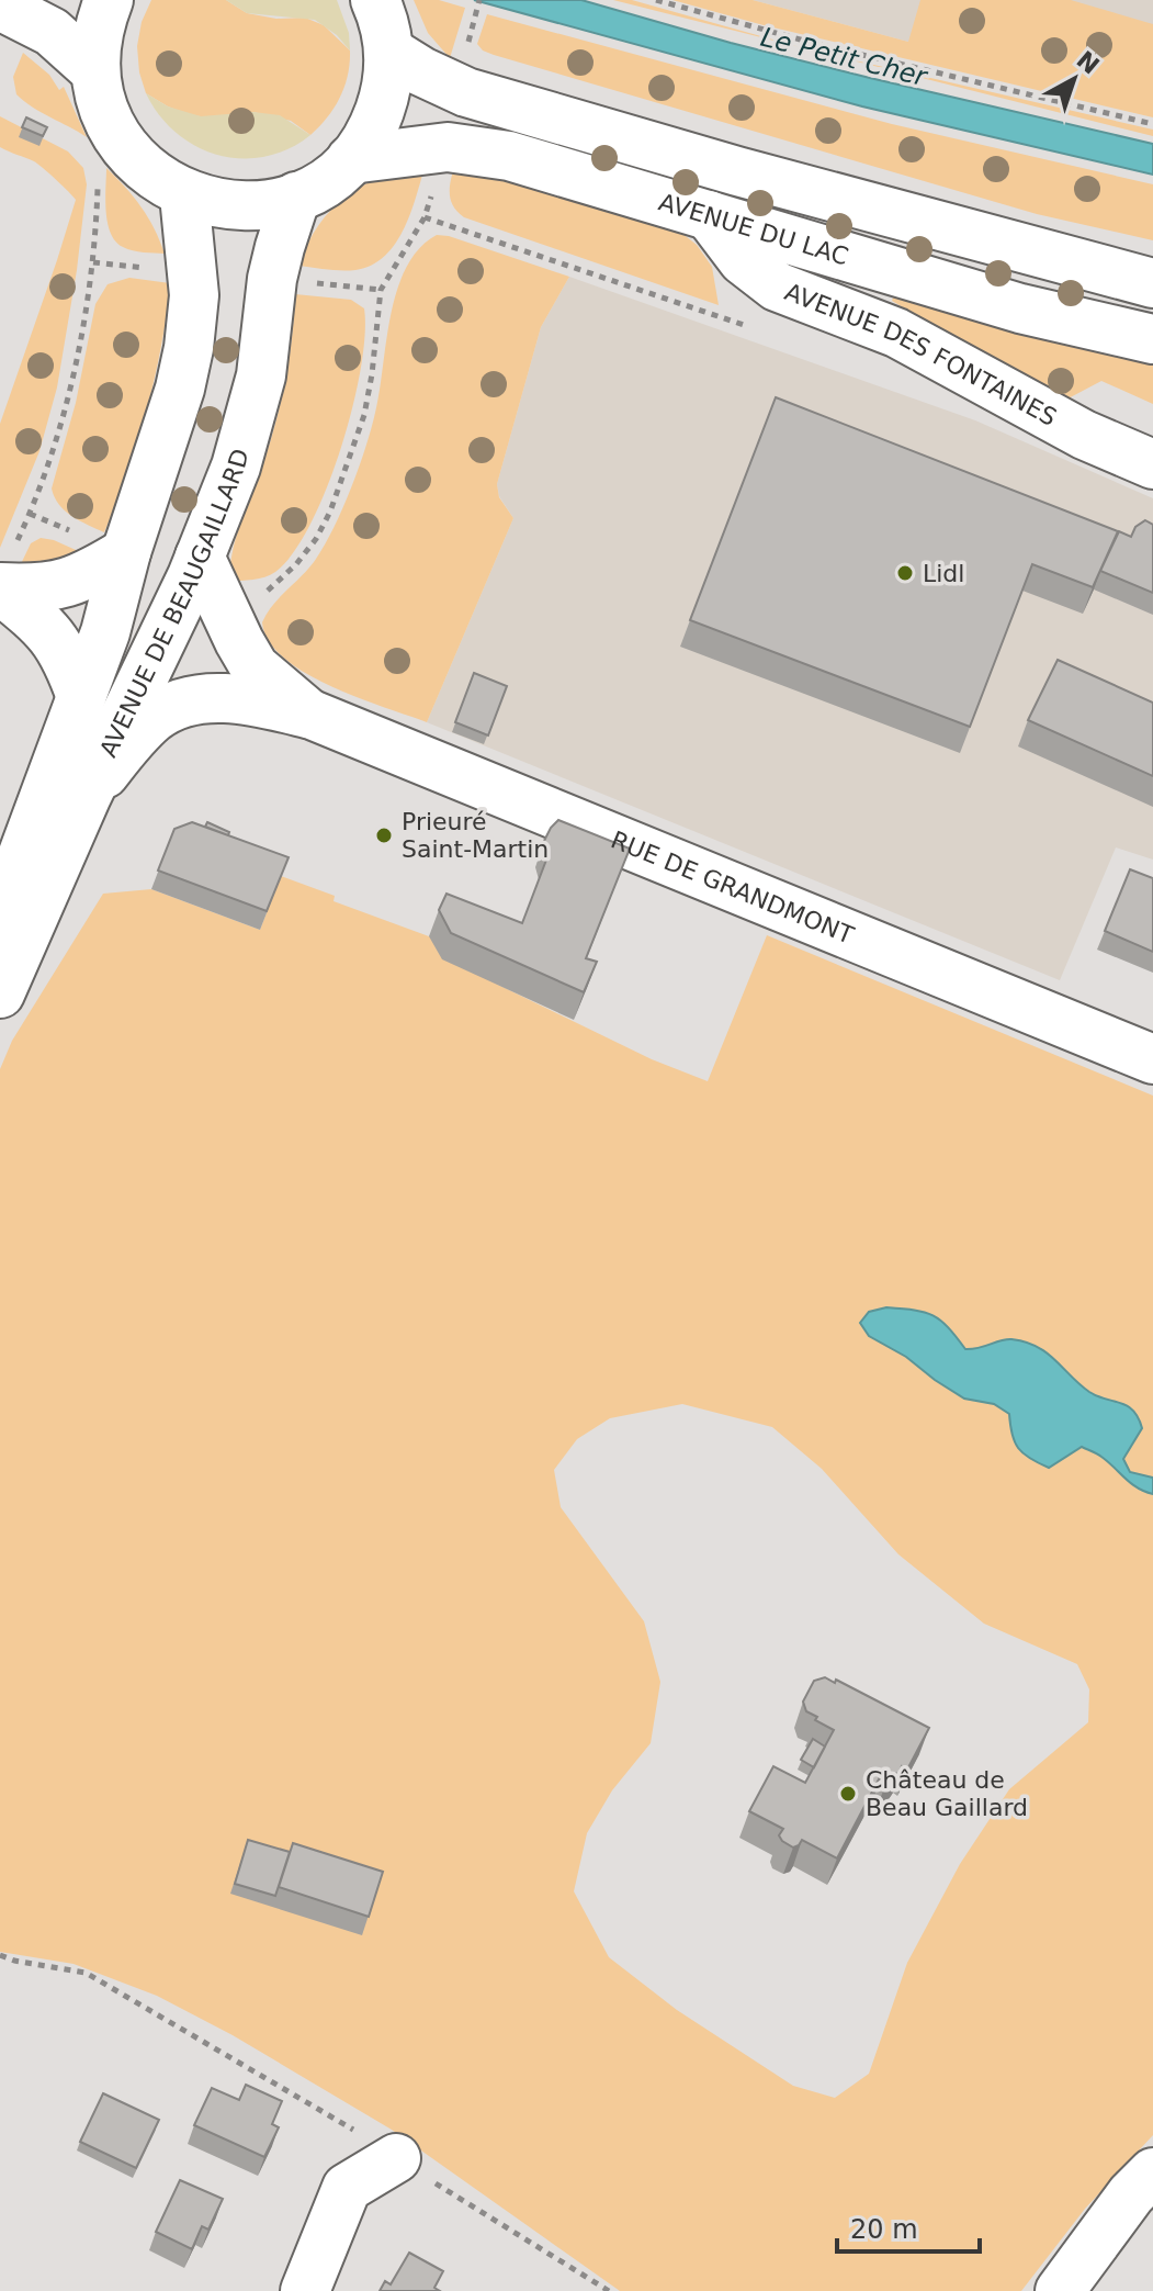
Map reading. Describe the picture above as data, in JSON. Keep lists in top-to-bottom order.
{
  "streets": {
    "main road": [
      "AVENUE DU LAC",
      "AVENUE DES FONTAINES",
      "AVENUE DE BEAUGAILLARD",
      "RUE DE GRANDMONT"
    ]
  },
  "crossings": [
    ["AVENUE DU LAC", "AVENUE DES FONTAINES"],
    ["AVENUE DE BEAUGAILLARD", "RUE DE GRANDMONT"]
  ],
  "water": ["Le Petit Cher"],
  "places": ["Lidl", "Prieuré Saint-Martin", "Château de Beau Gaillard"],
  "scale_bar": "20 m",
  "north": "top right"
}
